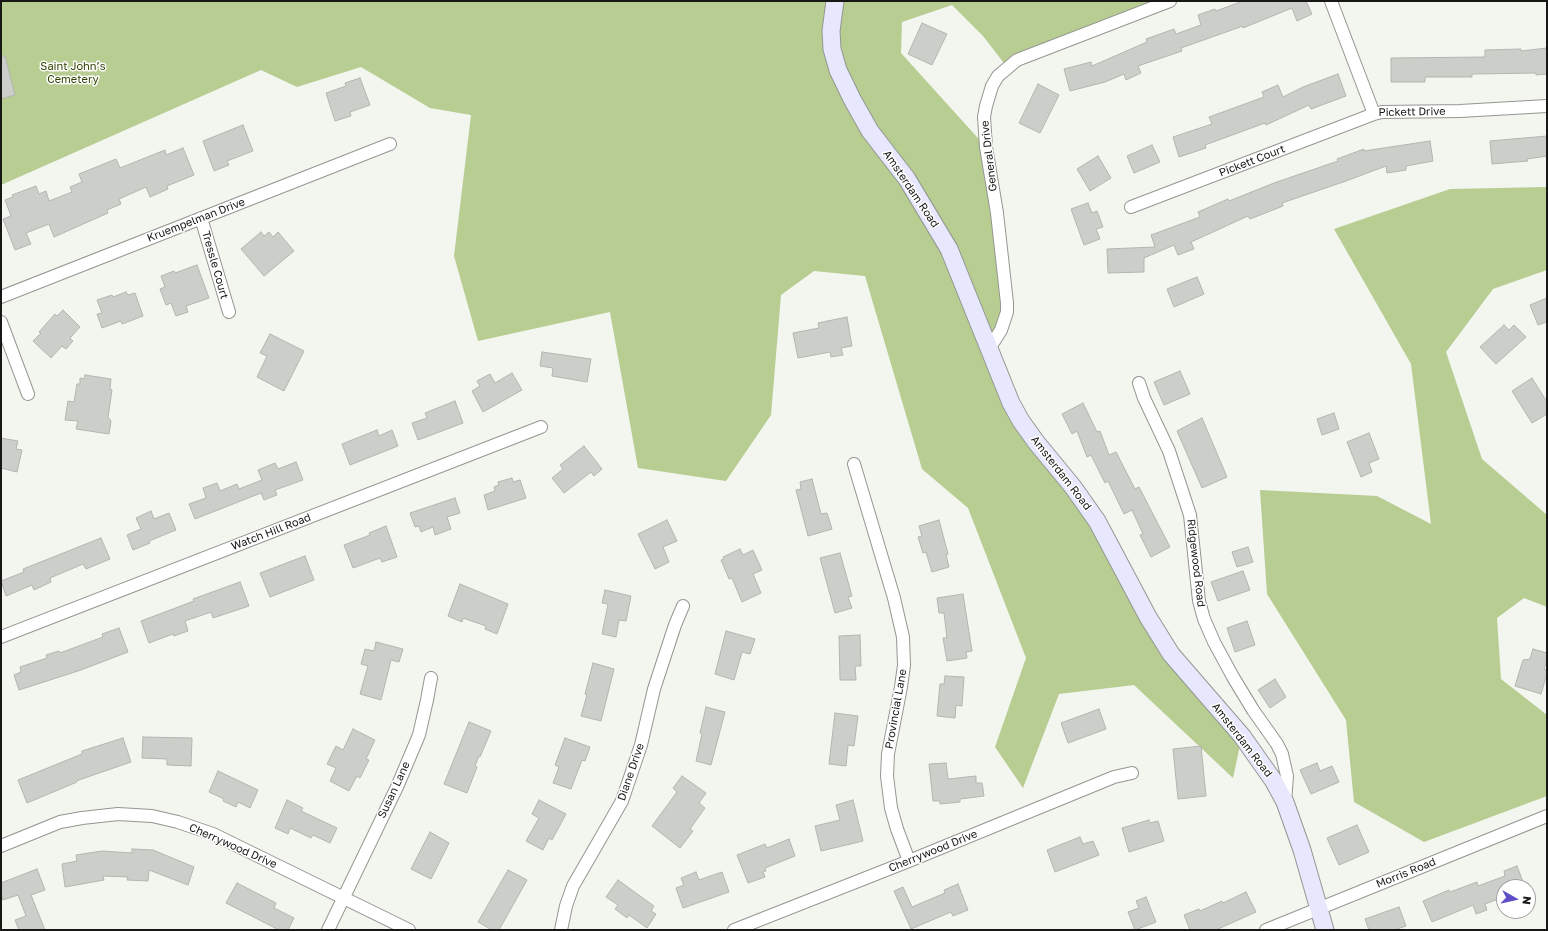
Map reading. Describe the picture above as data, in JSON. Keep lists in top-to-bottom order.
{
  "streets": {
    "street": [
      "Pickett Drive",
      "General Drive",
      "Pickett Court",
      "Amsterdam Road",
      "Kruempelman Drive",
      "Tressle Court",
      "Watch Hill Road",
      "Ridgewood Road",
      "Provincial Lane",
      "Diane Drive",
      "Susan Lane",
      "Cherrywood Drive",
      "Morris Road"
    ]
  },
  "crossings": [
    ["Pickett Drive", "Pickett Court"],
    ["General Drive", "Amsterdam Road"],
    ["Amsterdam Road", "Ridgewood Road"],
    ["Amsterdam Road", "Morris Road"],
    ["Kruempelman Drive", "Tressle Court"],
    ["Provincial Lane", "Cherrywood Drive"],
    ["Susan Lane", "Cherrywood Drive"]
  ],
  "parks": ["Saint John’s Cemetery"],
  "north": "right"
}
